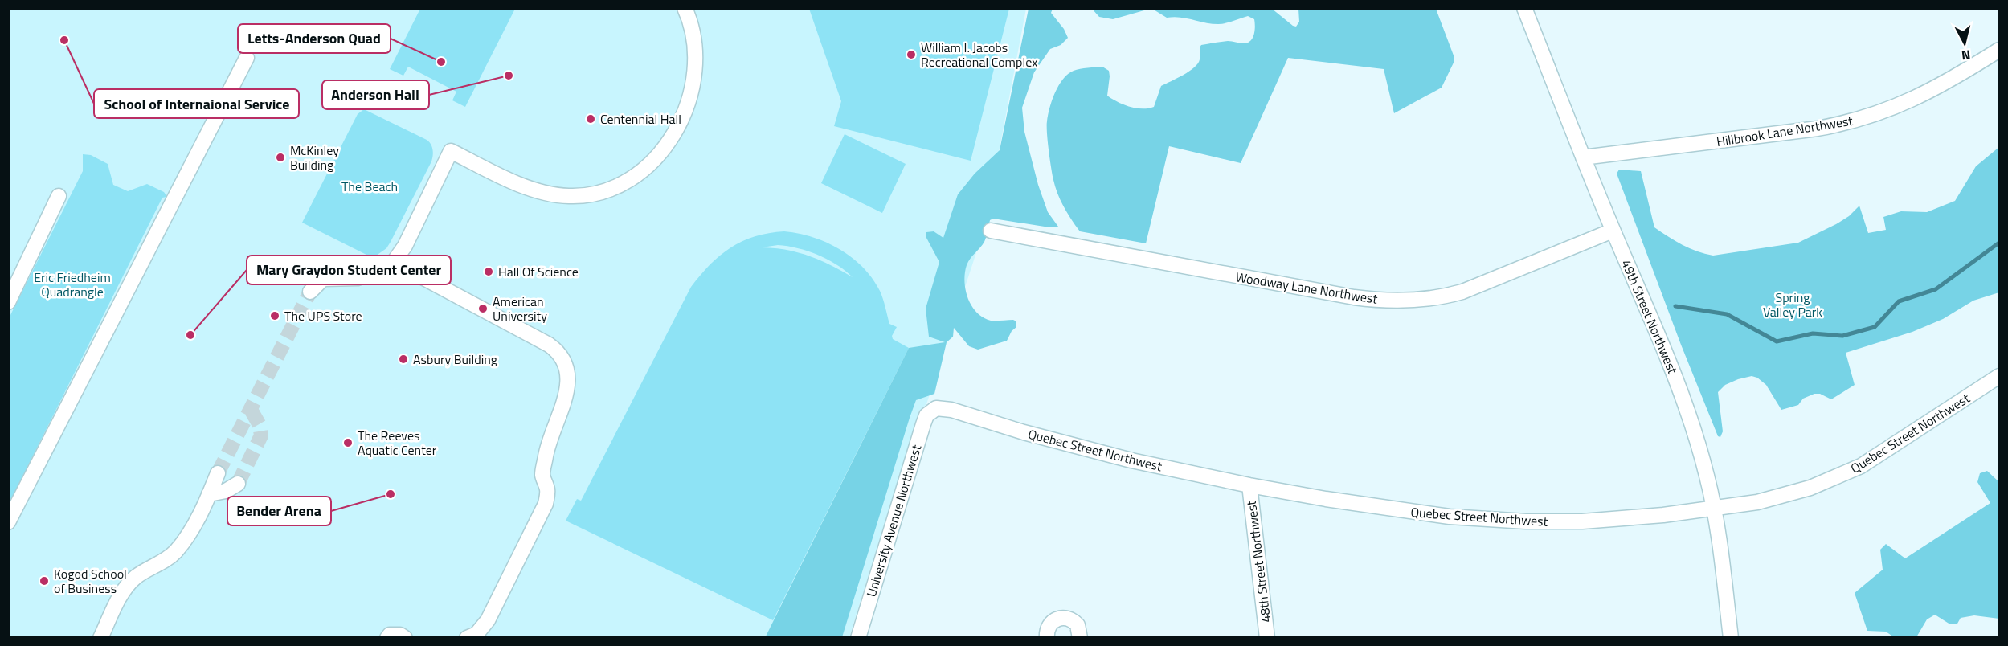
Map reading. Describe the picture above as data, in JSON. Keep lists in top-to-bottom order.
{
  "streets": {
    "street": [
      "Hillbrook Lane Northwest",
      "Woodway Lane Northwest",
      "49th Street Northwest",
      "Quebec Street Northwest",
      "University Avenue Northwest",
      "48th Street Northwest"
    ]
  },
  "crossings": [
    ["Hillbrook Lane Northwest", "49th Street Northwest"],
    ["Woodway Lane Northwest", "49th Street Northwest"],
    ["49th Street Northwest", "Quebec Street Northwest"],
    ["Quebec Street Northwest", "University Avenue Northwest"],
    ["Quebec Street Northwest", "48th Street Northwest"]
  ],
  "parks": ["The Beach", "Eric Friedheim Quadrangle", "Spring Valley Park"],
  "places": [
    "School of Internaional Service",
    "William I. Jacobs Recreational Complex",
    "Letts-Anderson Quad",
    "Anderson Hall",
    "Centennial Hall",
    "McKinley Building",
    "Hall Of Science",
    "American University",
    "The UPS Store",
    "Mary Graydon Student Center",
    "Asbury Building",
    "The Reeves Aquatic Center",
    "Bender Arena",
    "Kogod School of Business"
  ],
  "north": "bottom"
}
